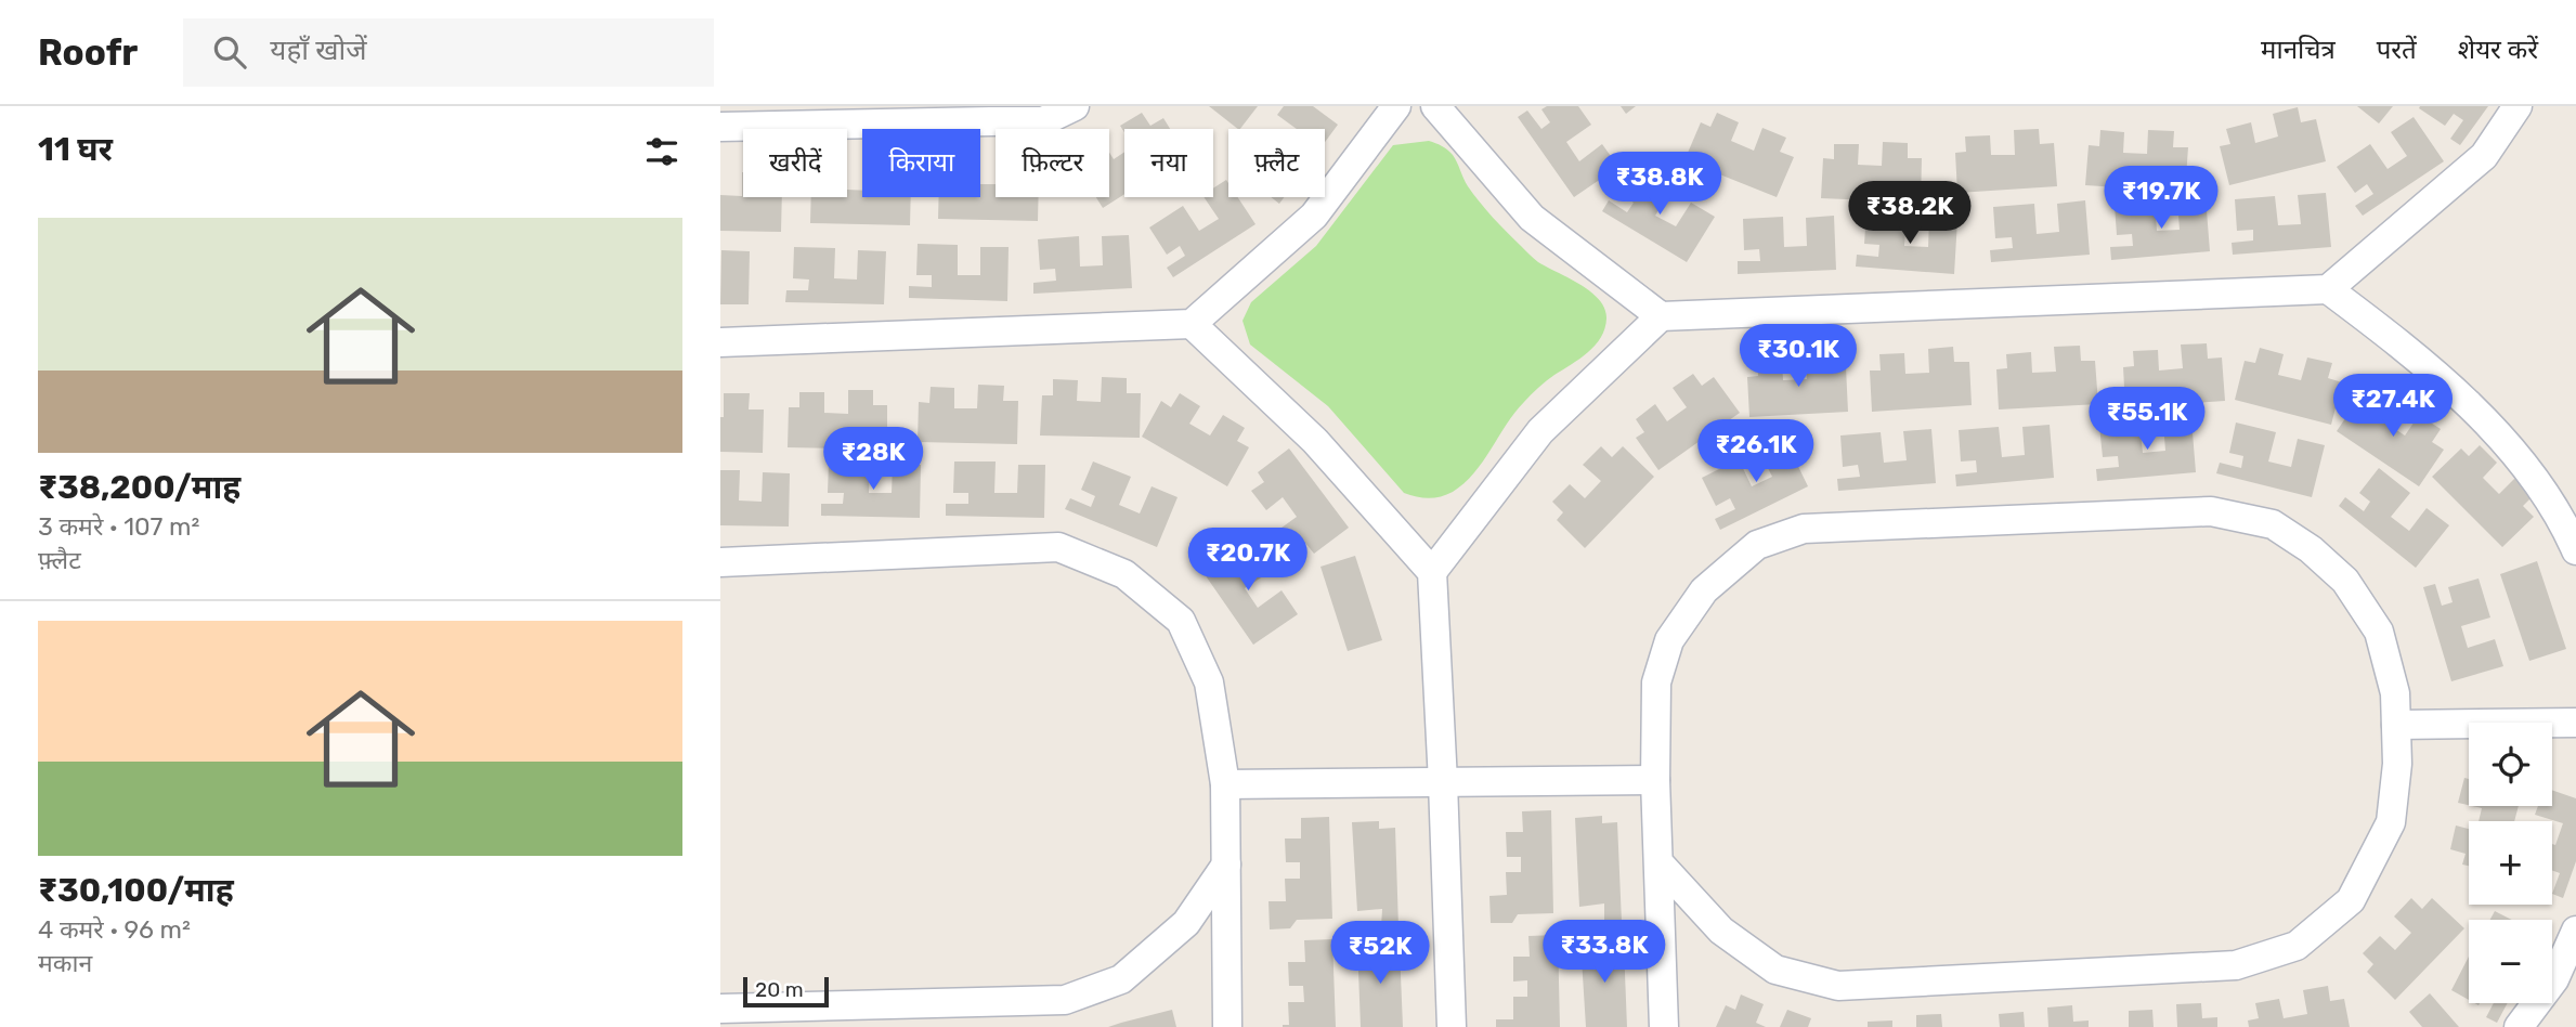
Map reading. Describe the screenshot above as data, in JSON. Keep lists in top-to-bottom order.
{
  "scale_bar": "20 m",
  "page": {
    "header": "Roofr",
    "search": "यहाँ खोजें",
    "nav": ["मानचित्र", "परतें", "शेयर करें"],
    "heading": "11 घर",
    "chip": [
      "खरीदें",
      "किराया",
      "फ़िल्टर",
      "नया",
      "फ़्लैट"
    ],
    "price": [
      "₹38.8K",
      "₹19.7K",
      "₹38.2K",
      "₹30.1K",
      "₹27.4K",
      "₹55.1K",
      "₹26.1K",
      "₹28K",
      "₹20.7K",
      "₹33.8K",
      "₹52K"
    ],
    "list": [
      {
        "name": "₹38,200/माह",
        "note": "3 कमरे · 107 m² · फ़्लैट"
      },
      {
        "name": "₹30,100/माह",
        "note": "4 कमरे · 96 m² · मकान"
      }
    ],
    "map_buttons": ["+", "−"],
    "scale": "20 m"
  }
}
